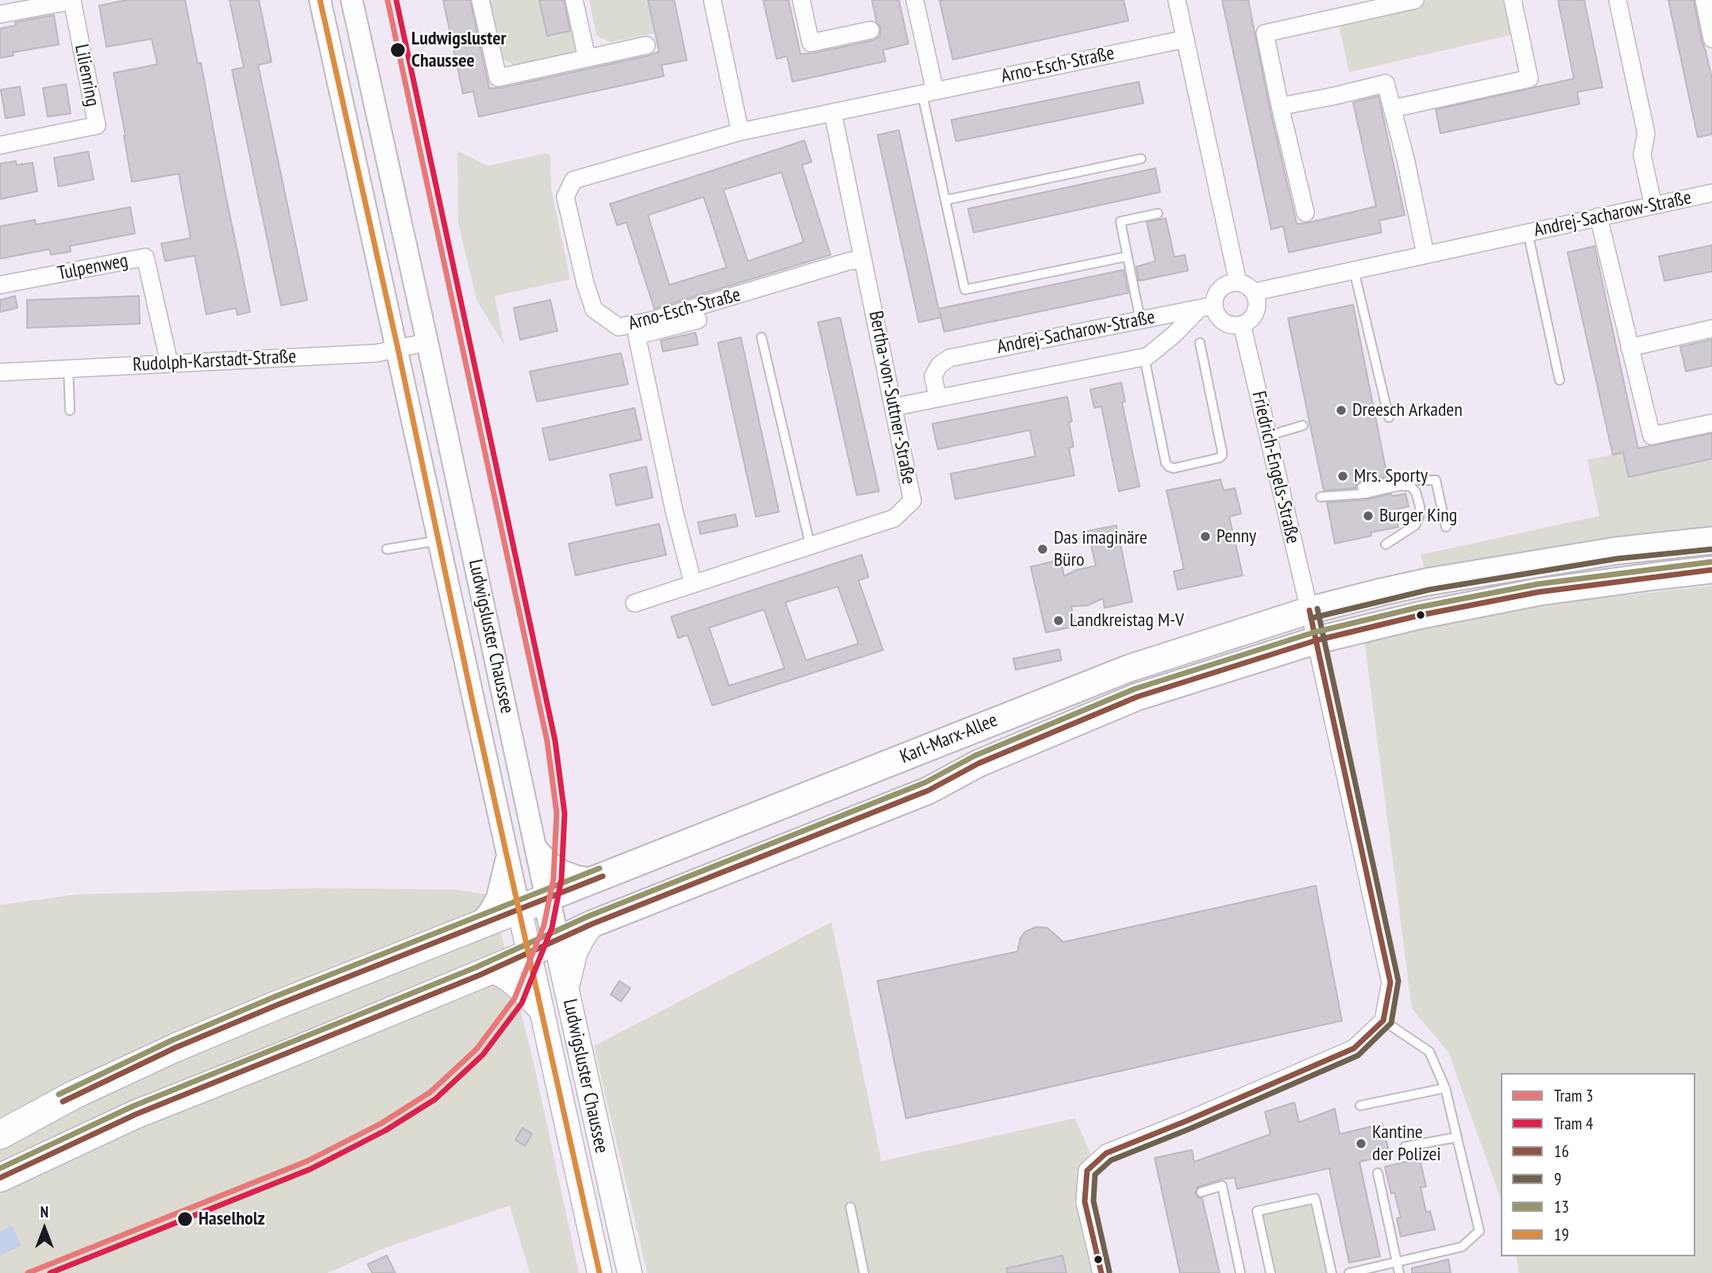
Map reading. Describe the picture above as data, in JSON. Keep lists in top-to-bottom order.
{
  "streets": {
    "main road": ["Ludwigsluster Chaussee", "Karl-Marx-Allee"],
    "street": [
      "Arno-Esch-Straße",
      "Lilienring",
      "Andrej-Sacharow-Straße",
      "Tulpenweg",
      "Rudolph-Karstadt-Straße",
      "Bertha-von-Suttner-Straße",
      "Friedrich-Engels-Straße"
    ]
  },
  "crossings": [
    ["Arno-Esch-Straße", "Bertha-von-Suttner-Straße"],
    ["Andrej-Sacharow-Straße", "Bertha-von-Suttner-Straße"],
    ["Andrej-Sacharow-Straße", "Friedrich-Engels-Straße"],
    ["Tulpenweg", "Rudolph-Karstadt-Straße"],
    ["Rudolph-Karstadt-Straße", "Ludwigsluster Chaussee"],
    ["Friedrich-Engels-Straße", "Karl-Marx-Allee"],
    ["Ludwigsluster Chaussee", "Karl-Marx-Allee"]
  ],
  "places": [
    "Ludwigsluster Chaussee",
    "Dreesch Arkaden",
    "Mrs. Sporty",
    "Burger King",
    "Penny",
    "Das imaginäre Büro",
    "Landkreistag M-V",
    "Kantine der Polizei",
    "Haselholz"
  ],
  "lines": [
    "tram line 3",
    "tram line 4",
    "transit line 19",
    "transit line 9",
    "transit line 13",
    "transit line 16"
  ],
  "legend": [
    "Tram 3",
    "Tram 4",
    "16",
    "9",
    "13",
    "19"
  ],
  "north": "top"
}
